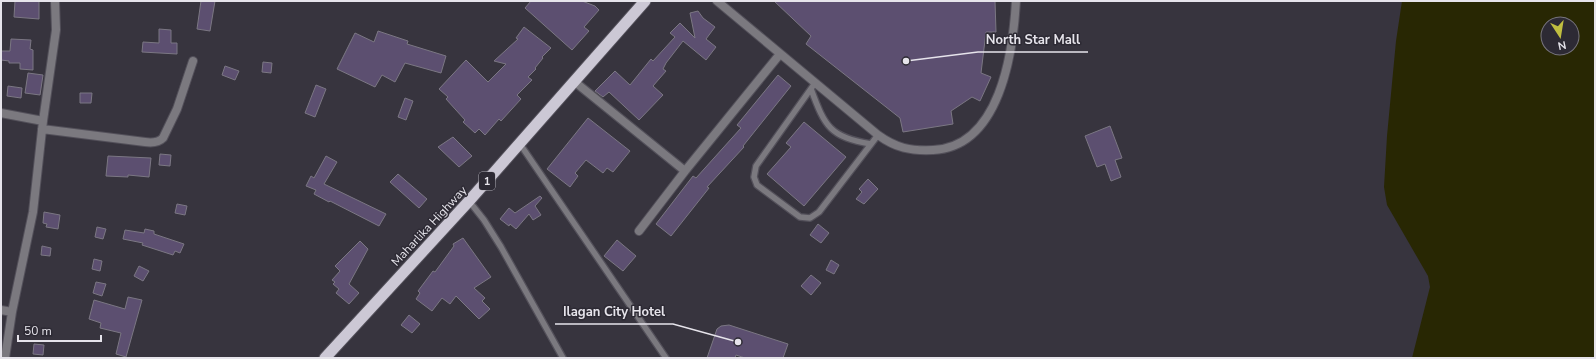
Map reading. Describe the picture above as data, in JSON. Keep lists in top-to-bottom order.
{
  "streets": {
    "highway": ["1", "Maharlika Highway"]
  },
  "places": ["North Star Mall", "Ilagan City Hotel"],
  "scale_bar": "50 m",
  "north": "bottom"
}
